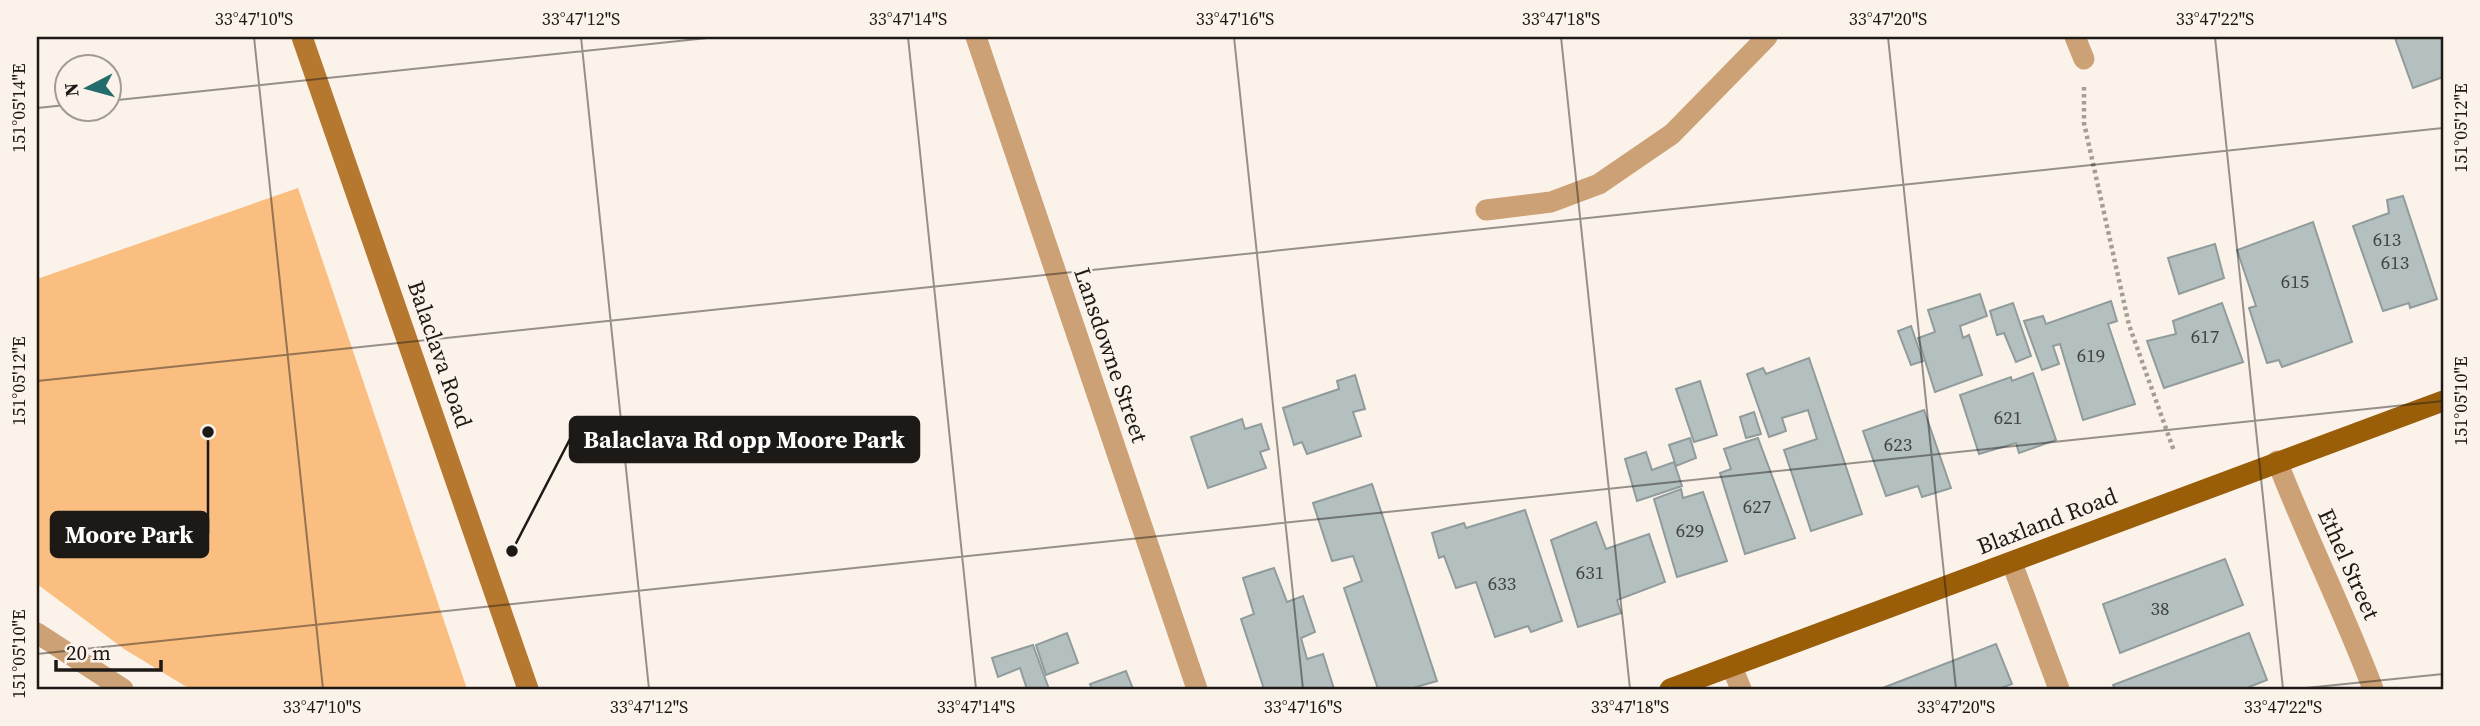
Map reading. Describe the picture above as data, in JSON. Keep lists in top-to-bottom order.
{
  "streets": {
    "main road": ["Balaclava Road", "Blaxland Road"],
    "street": ["Lansdowne Street", "Ethel Street"]
  },
  "crossings": [
    ["Blaxland Road", "Ethel Street"]
  ],
  "places": ["Moore Park", "Balaclava Rd opp Moore Park"],
  "house_numbers": [
    "613",
    "613",
    "615",
    "617",
    "619",
    "621",
    "623",
    "627",
    "629",
    "631",
    "633",
    "38"
  ],
  "scale_bar": "20 m",
  "north": "left",
  "coordinates": [
    "33°47'10\"S",
    "33°47'12\"S",
    "33°47'14\"S",
    "33°47'16\"S",
    "33°47'18\"S",
    "33°47'20\"S",
    "33°47'22\"S",
    "151°05'14\"E",
    "151°05'12\"E",
    "151°05'10\"E"
  ]
}
